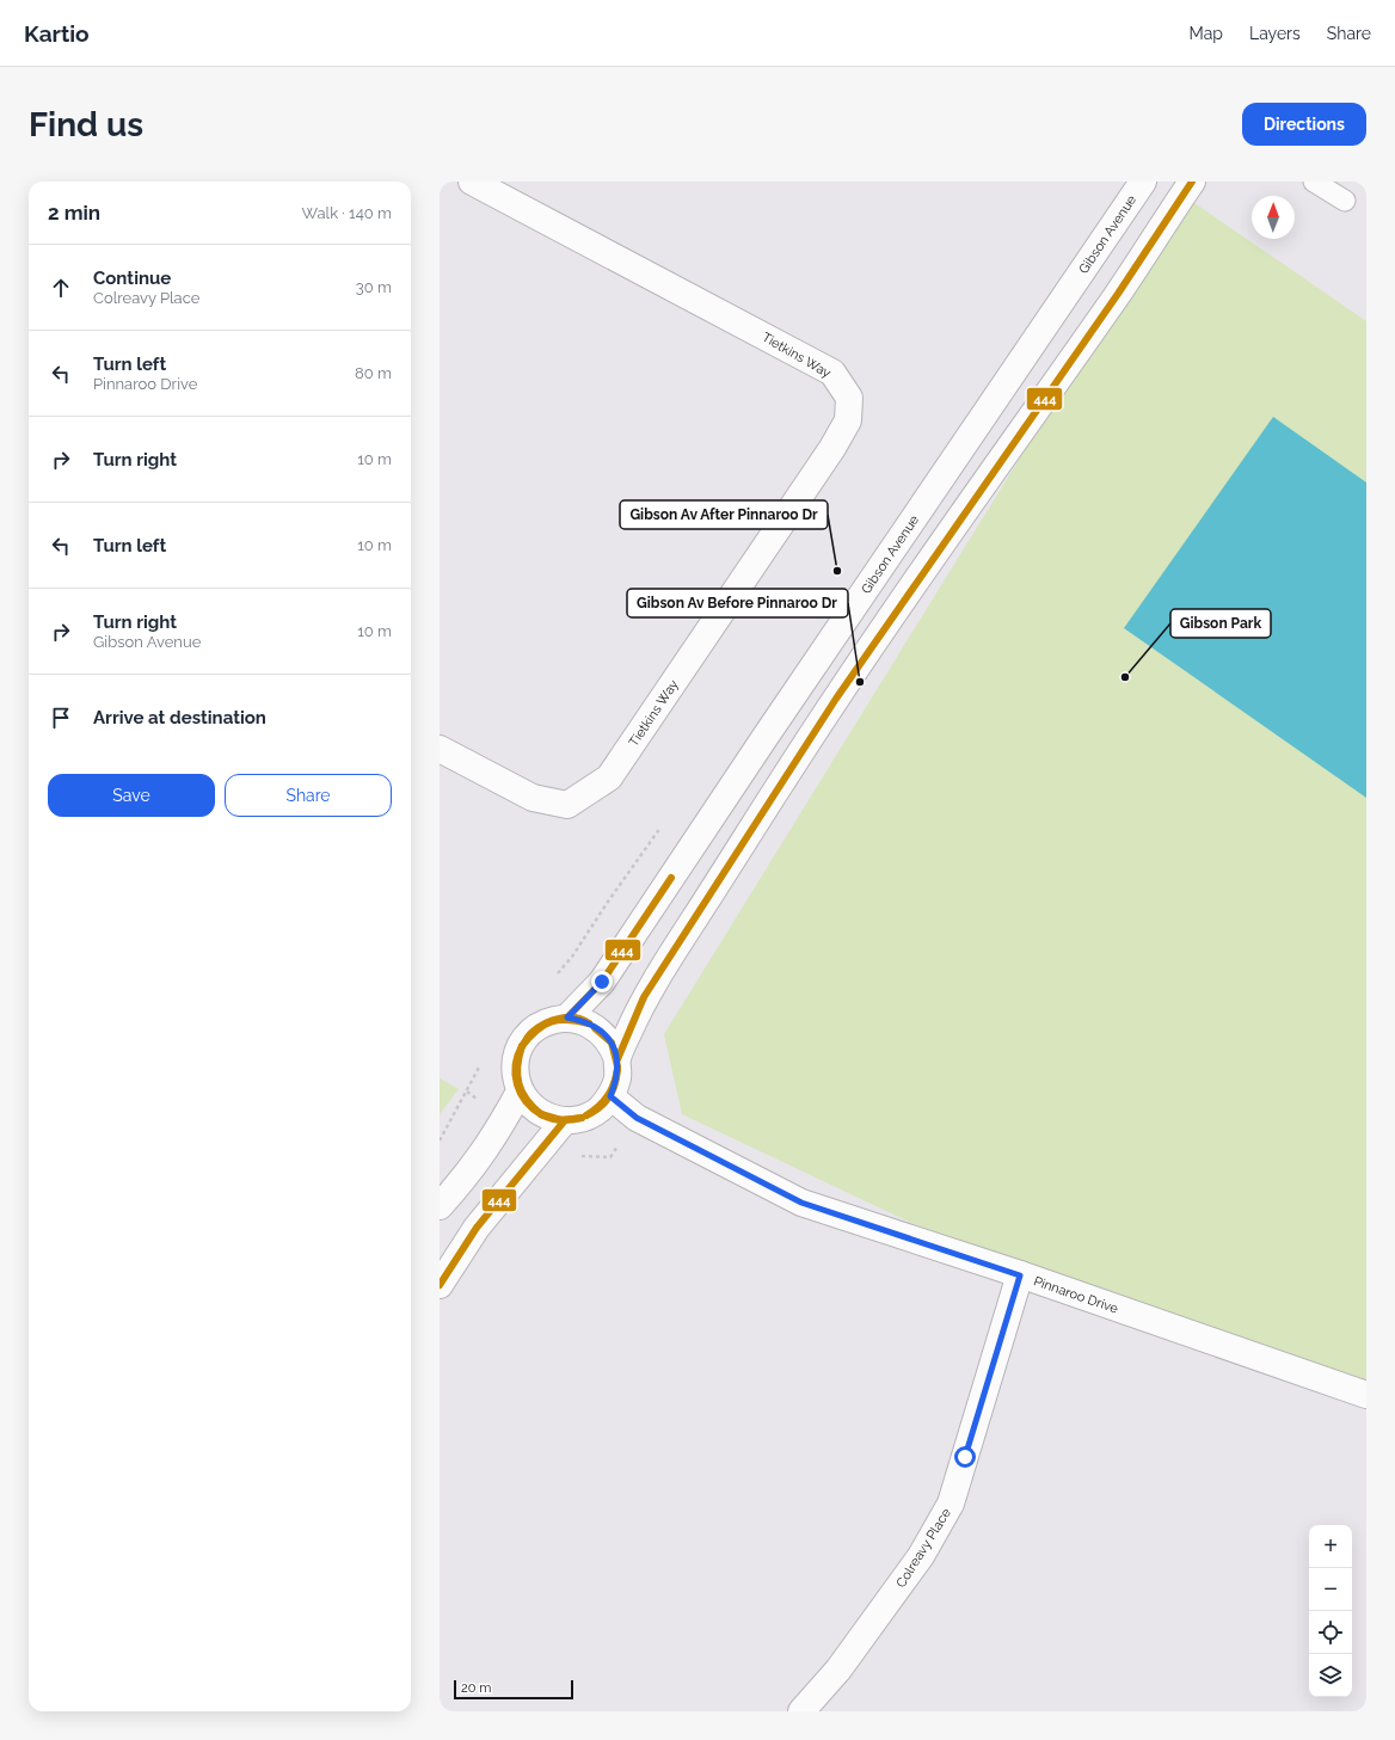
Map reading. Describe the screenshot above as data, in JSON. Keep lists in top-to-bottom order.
{
  "streets": {
    "main road": [
      "Gibson Avenue",
      "Tietkins Way",
      "Pinnaroo Drive",
      "Colreavy Place"
    ]
  },
  "crossings": [
    ["Gibson Avenue", "Pinnaroo Drive"],
    ["Pinnaroo Drive", "Colreavy Place"]
  ],
  "places": ["Gibson Av After Pinnaroo Dr", "Gibson Park", "Gibson Av Before Pinnaroo Dr"],
  "lines": ["transit line 444"],
  "scale_bar": "20 m",
  "north": "top",
  "page": {
    "header": "Kartio",
    "nav": ["Map", "Layers", "Share"],
    "buttons": [
      "Directions",
      ["Save", "Share"]
    ],
    "title": "Find us",
    "heading": ["2 min", "Walk · 140 m"],
    "list": [
      ["Continue", "Colreavy Place", "30 m"],
      ["Turn left", "Pinnaroo Drive", "80 m"],
      ["Turn right", "10 m"],
      ["Turn left", "10 m"],
      ["Turn right", "Gibson Avenue", "10 m"],
      "Arrive at destination"
    ],
    "map_buttons": ["+", "−"],
    "scale": "20 m"
  }
}
